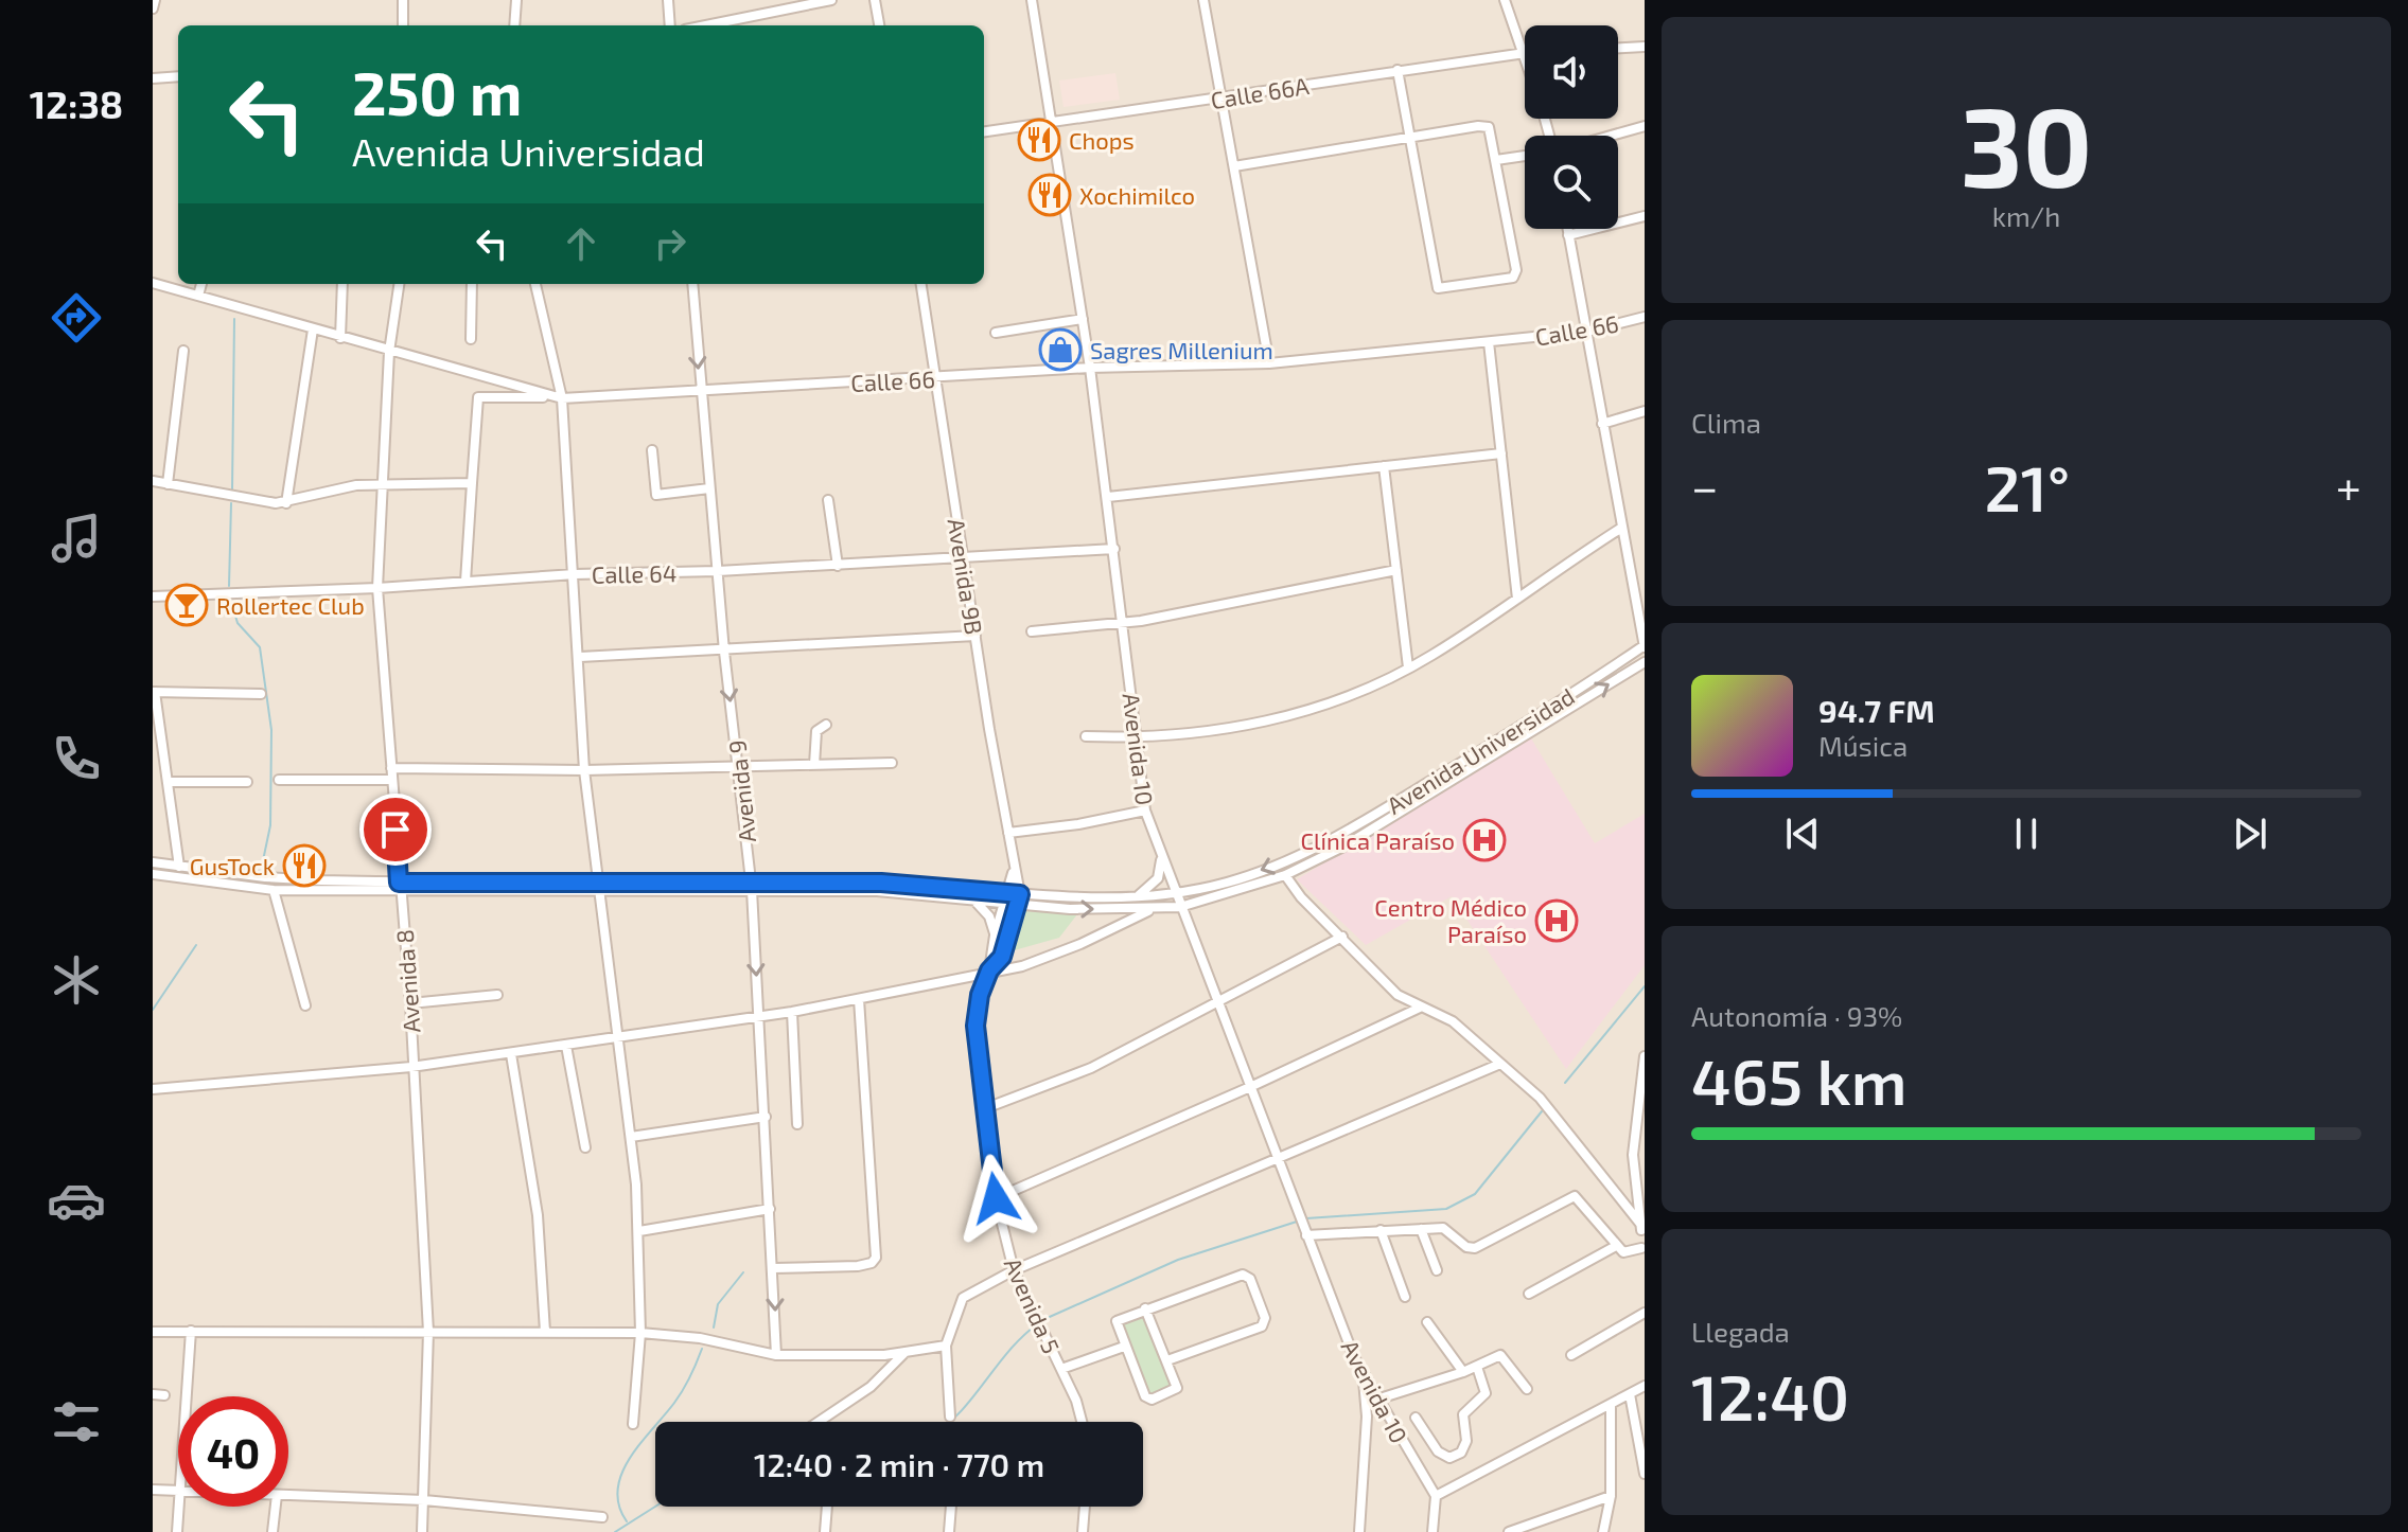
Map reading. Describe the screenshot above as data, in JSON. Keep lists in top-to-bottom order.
{
  "streets": {
    "street": [
      "Calle 66A",
      "Calle 66",
      "Calle 64",
      "Avenida 9B",
      "Avenida 10",
      "Avenida Universidad",
      "Avenida 9",
      "Avenida 8",
      "Avenida 5"
    ]
  },
  "crossings": [
    ["Calle 66A", "Avenida 10"],
    ["Calle 66", "Avenida 9B"],
    ["Calle 66", "Avenida 10"],
    ["Calle 66", "Avenida 9"],
    ["Calle 66", "Avenida 8"],
    ["Calle 64", "Avenida 9B"],
    ["Calle 64", "Avenida 10"],
    ["Calle 64", "Avenida 9"],
    ["Calle 64", "Avenida 8"],
    ["Avenida 9B", "Avenida Universidad"],
    ["Avenida 9B", "Avenida 5"],
    ["Avenida 10", "Avenida Universidad"],
    ["Avenida Universidad", "Avenida 9"],
    ["Avenida Universidad", "Avenida 8"],
    ["Avenida Universidad", "Avenida 5"]
  ],
  "one_way": ["Avenida 9"],
  "places": {
    "restaurant": ["Chops", "Xochimilco", "GusTock"],
    "shop": ["Sagres Millenium"],
    "bar": ["Rollertec Club"],
    "hospital": ["Clínica Paraíso", "Centro Médico Paraíso"]
  },
  "page": {
    "tabs": "12:38",
    "tile": [
      ["30", "km/h"],
      "Clima",
      ["Autonomía · 93%", "465 km"],
      ["Llegada", "12:40"]
    ],
    "turn": ["250 m", "Avenida Universidad"],
    "heat": ["−", "21°", "+"],
    "song": ["94.7 FM", "Música"],
    "limit": "40",
    "trip": "12:40 · 2 min · 770 m"
  }
}
